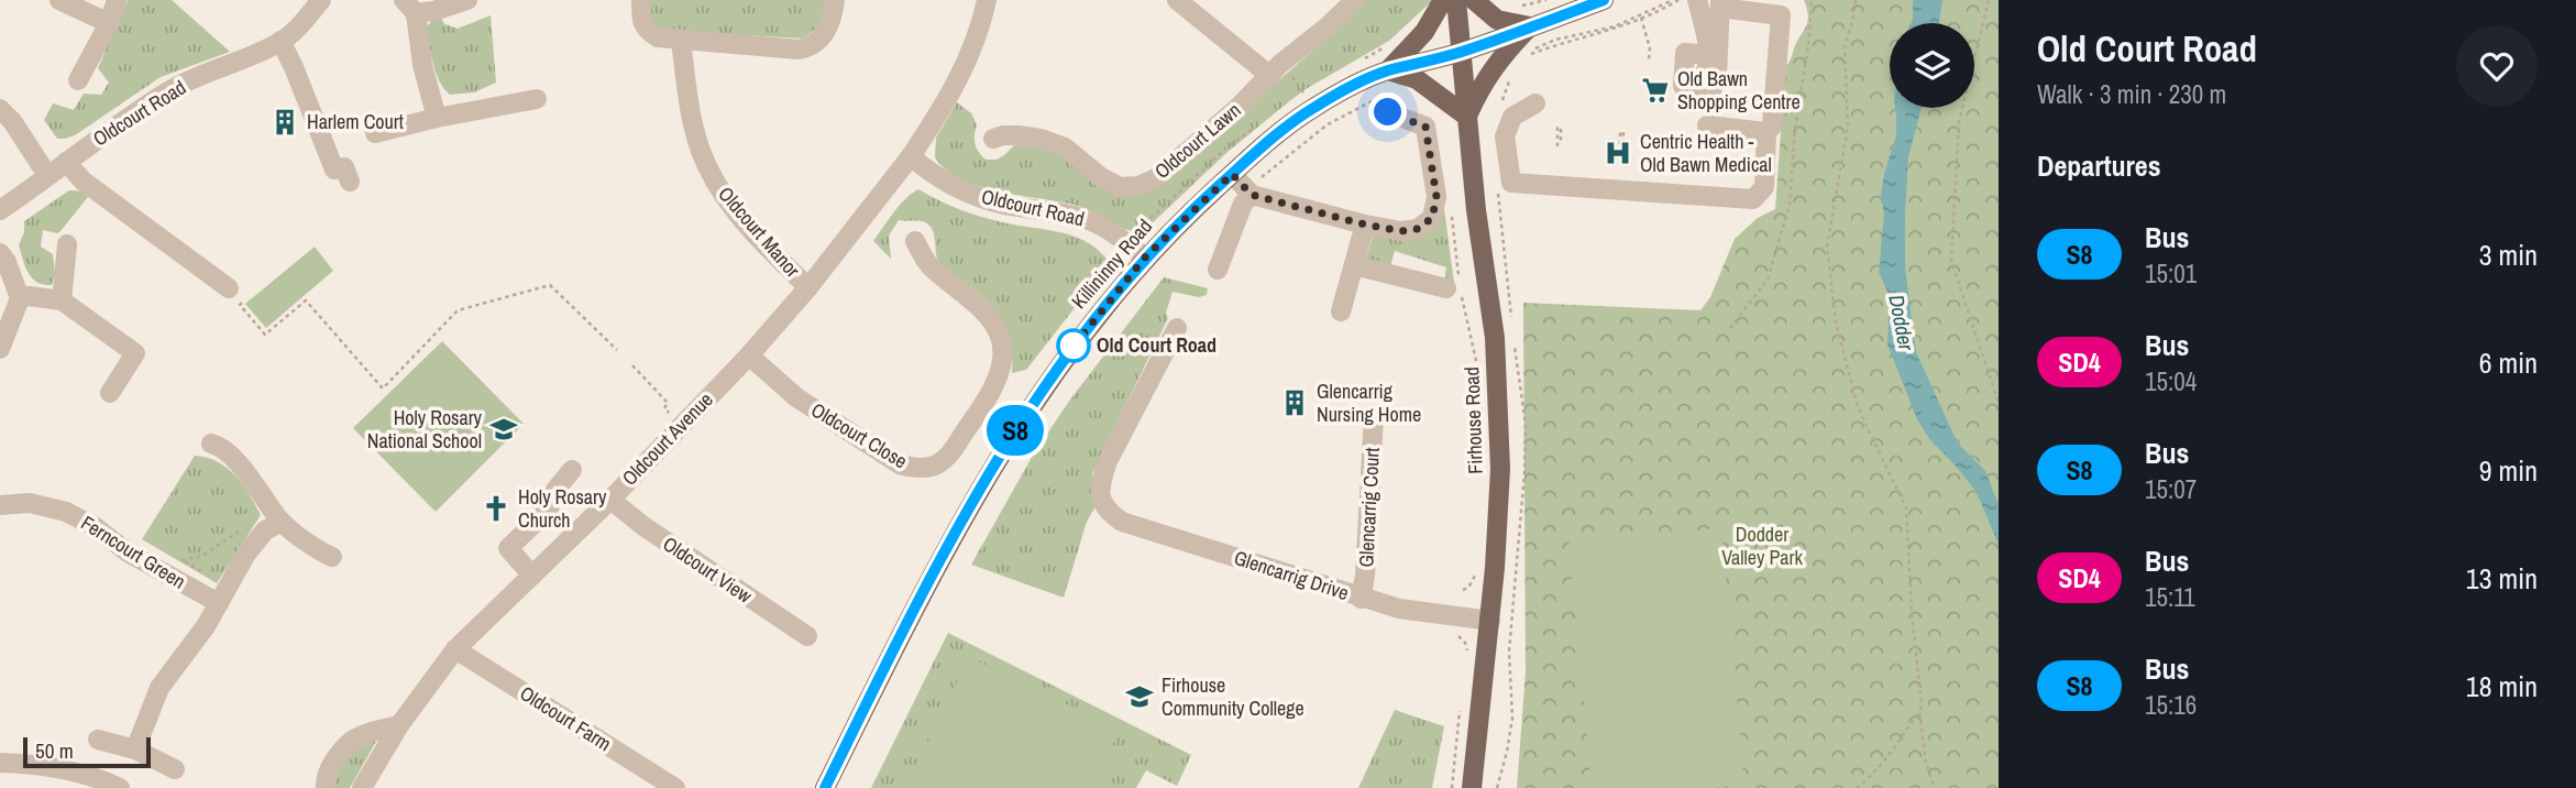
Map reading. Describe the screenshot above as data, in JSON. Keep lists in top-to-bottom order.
{
  "streets": {
    "main road": ["Killininny Road", "Firhouse Road"],
    "street": [
      "Oldcourt Road",
      "Oldcourt Lawn",
      "Oldcourt Manor",
      "Oldcourt Close",
      "Oldcourt Avenue",
      "Glencarrig Court",
      "Ferncourt Green",
      "Oldcourt View",
      "Glencarrig Drive",
      "Oldcourt Farm"
    ]
  },
  "crossings": [
    ["Oldcourt Road", "Killininny Road"],
    ["Oldcourt Road", "Oldcourt Avenue"],
    ["Oldcourt Manor", "Oldcourt Avenue"],
    ["Killininny Road", "Firhouse Road"],
    ["Firhouse Road", "Glencarrig Drive"],
    ["Oldcourt Close", "Oldcourt Avenue"],
    ["Oldcourt Avenue", "Oldcourt View"],
    ["Oldcourt Avenue", "Oldcourt Farm"],
    ["Glencarrig Court", "Glencarrig Drive"]
  ],
  "water": ["Dodder"],
  "parks": ["Dodder Valley Park"],
  "places": {
    "supermarket": ["Old Bawn Shopping Centre"],
    "building": ["Harlem Court", "Glencarrig Nursing Home"],
    "hospital": ["Centric Health - Old Bawn Medical"],
    "other": ["Old Court Road"],
    "school or university": ["Holy Rosary National School", "Firhouse Community College"],
    "church": ["Holy Rosary Church"]
  },
  "lines": ["bus line S8"],
  "scale_bar": "50 m",
  "page": {
    "on_map": "S8",
    "heading": [
      ["Old Court Road", "Walk · 3 min · 230 m"],
      "Departures"
    ],
    "list": [
      {
        "mark": "S8",
        "name": "Bus",
        "note": "15:01",
        "value": "3 min"
      },
      {
        "mark": "SD4",
        "name": "Bus",
        "note": "15:04",
        "value": "6 min"
      },
      {
        "mark": "S8",
        "name": "Bus",
        "note": "15:07",
        "value": "9 min"
      },
      {
        "mark": "SD4",
        "name": "Bus",
        "note": "15:11",
        "value": "13 min"
      },
      {
        "mark": "S8",
        "name": "Bus",
        "note": "15:16",
        "value": "18 min"
      }
    ],
    "scale": "50 m"
  }
}
